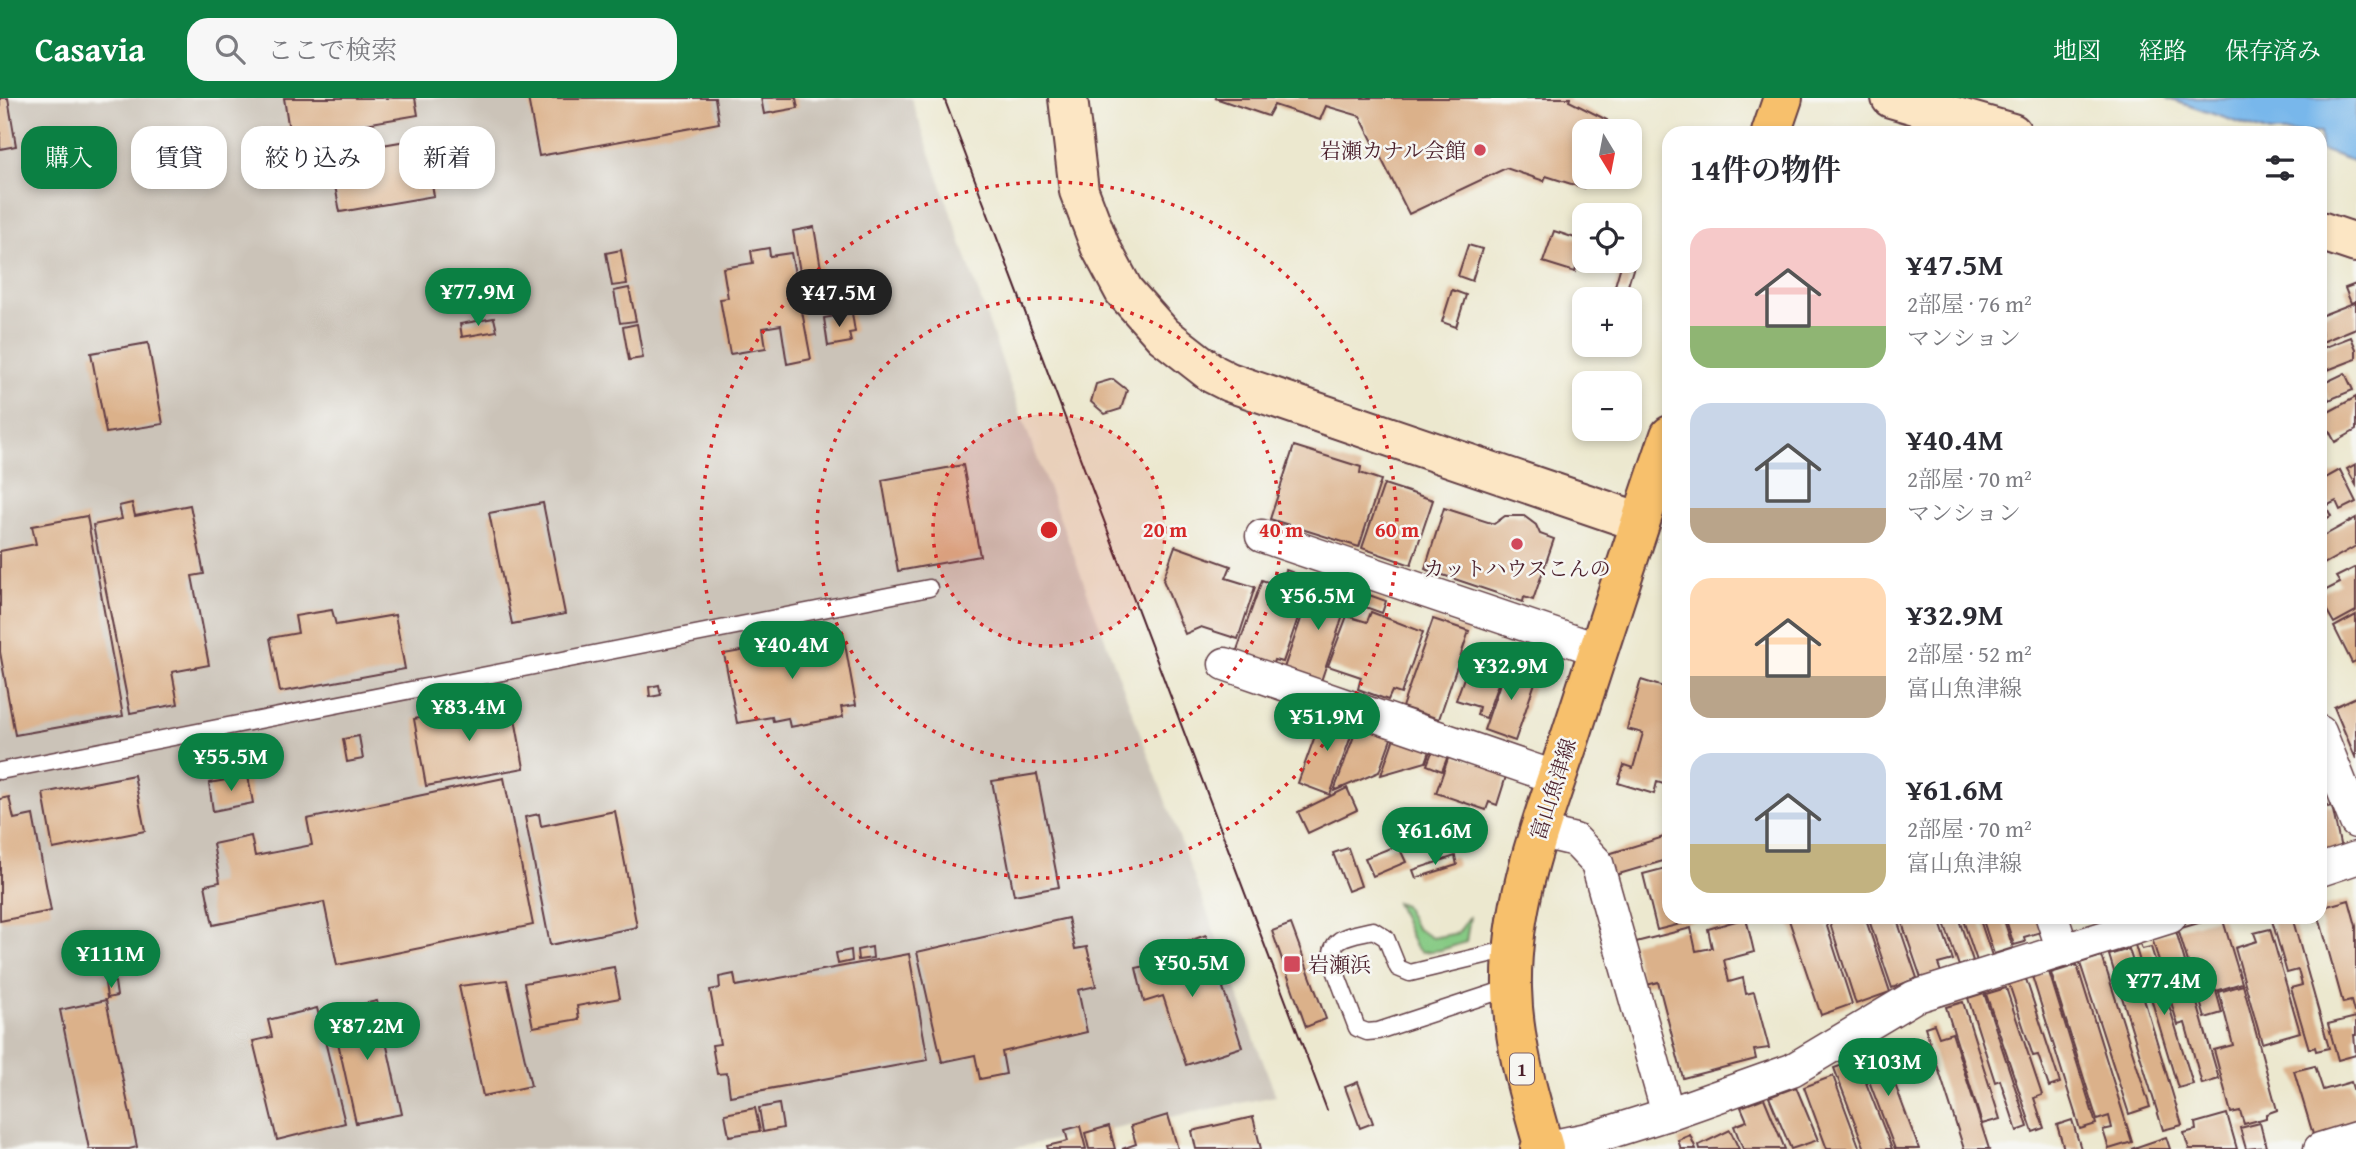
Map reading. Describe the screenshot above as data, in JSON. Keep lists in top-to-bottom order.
{
  "streets": {
    "main road": ["富山魚津線", "1"]
  },
  "places": {
    "other": ["岩瀬カナル会館", "カットハウスこんの"],
    "transit": ["岩瀬浜"]
  },
  "north": "bottom",
  "page": {
    "header": "Casavia",
    "search": "ここで検索",
    "nav": ["地図", "経路", "保存済み"],
    "map_buttons": ["+", "−"],
    "chip": [
      "購入",
      "賃貸",
      "絞り込み",
      "新着"
    ],
    "heading": "14件の物件",
    "list": [
      {
        "name": "¥47.5M",
        "note": "2部屋 · 76 m² · マンション"
      },
      {
        "name": "¥40.4M",
        "note": "2部屋 · 70 m² · マンション"
      },
      {
        "name": "¥32.9M",
        "note": "2部屋 · 52 m² · 富山魚津線"
      },
      {
        "name": "¥61.6M",
        "note": "2部屋 · 70 m² · 富山魚津線"
      }
    ],
    "price": [
      "¥77.9M",
      "¥47.5M",
      "¥56.5M",
      "¥40.4M",
      "¥32.9M",
      "¥83.4M",
      "¥51.9M",
      "¥55.5M",
      "¥61.6M",
      "¥111M",
      "¥50.5M",
      "¥77.4M",
      "¥87.2M",
      "¥103M"
    ]
  },
  "rings": ["20 m", "40 m", "60 m"]
}
